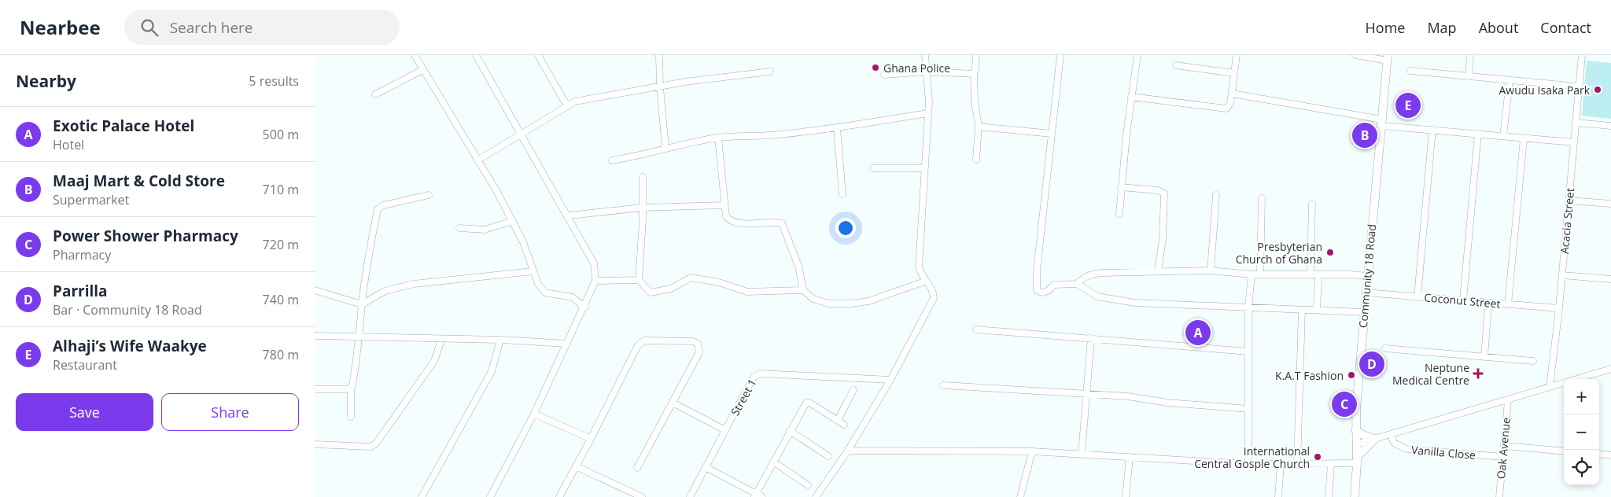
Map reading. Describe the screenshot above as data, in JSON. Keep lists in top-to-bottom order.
{
  "streets": {
    "main road": ["Community 18 Road"],
    "street": [
      "Acacia Street",
      "Coconut Street",
      "Street 1",
      "Oak Avenue",
      "Vanilla Close"
    ]
  },
  "crossings": [
    ["Acacia Street", "Coconut Street"],
    ["Community 18 Road", "Coconut Street"],
    ["Oak Avenue", "Vanilla Close"]
  ],
  "places": {
    "other": [
      "Ghana Police",
      "Awudu Isaka Park",
      "Presbyterian Church of Ghana",
      "K.A.T Fashion",
      "International Central Gosple Church"
    ],
    "health": ["Neptune Medical Centre"]
  },
  "page": {
    "header": "Nearbee",
    "search": "Search here",
    "nav": [
      "Home",
      "Map",
      "About",
      "Contact"
    ],
    "heading": ["Nearby", "5 results"],
    "pins": [
      "E",
      "B",
      "A",
      "D",
      "C"
    ],
    "list": [
      {
        "mark": "A",
        "name": "Exotic Palace Hotel",
        "note": "Hotel",
        "value": "500 m"
      },
      {
        "mark": "B",
        "name": "Maaj Mart & Cold Store",
        "note": "Supermarket",
        "value": "710 m"
      },
      {
        "mark": "C",
        "name": "Power Shower Pharmacy",
        "note": "Pharmacy",
        "value": "720 m"
      },
      {
        "mark": "D",
        "name": "Parrilla",
        "note": "Bar · Community 18 Road",
        "value": "740 m"
      },
      {
        "mark": "E",
        "name": "Alhaji’s Wife Waakye",
        "note": "Restaurant",
        "value": "780 m"
      }
    ],
    "map_buttons": ["+", "−"],
    "buttons": ["Save", "Share"]
  }
}
